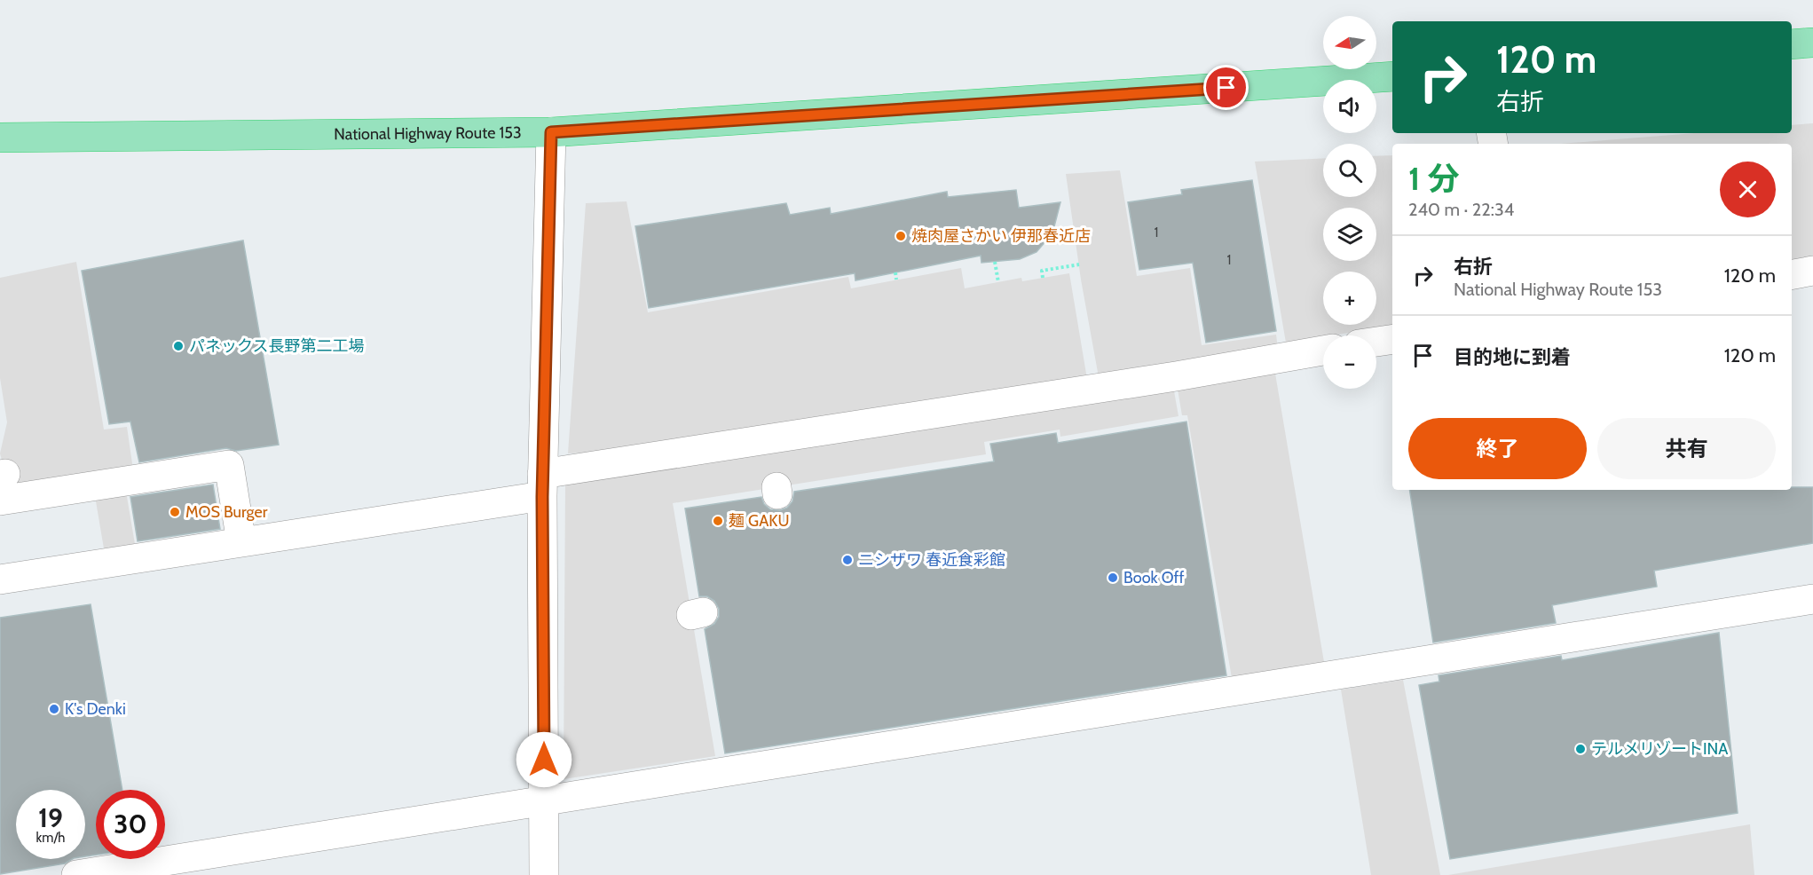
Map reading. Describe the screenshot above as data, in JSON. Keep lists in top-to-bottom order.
{
  "streets": {
    "highway": ["National Highway Route 153"]
  },
  "places": [
    "焼肉屋さかい 伊那春近店",
    "パネックス長野第二工場",
    "MOS Burger",
    "麺 GAKU",
    "ニシザワ 春近食彩館",
    "Book Off",
    "K's Denki",
    "テルメリゾートINA"
  ],
  "house_numbers": ["1", "1"],
  "north": "left",
  "page": {
    "map_buttons": ["+", "−"],
    "turn": ["120 m", "右折"],
    "heading": ["1 分", "240 m · 22:34"],
    "list": [
      {
        "name": "右折",
        "note": "National Highway Route 153",
        "value": "120 m"
      },
      {
        "name": "目的地に到着",
        "value": "120 m"
      }
    ],
    "buttons": ["終了", "共有"],
    "speed": "19 km/h",
    "limit": "30"
  }
}
